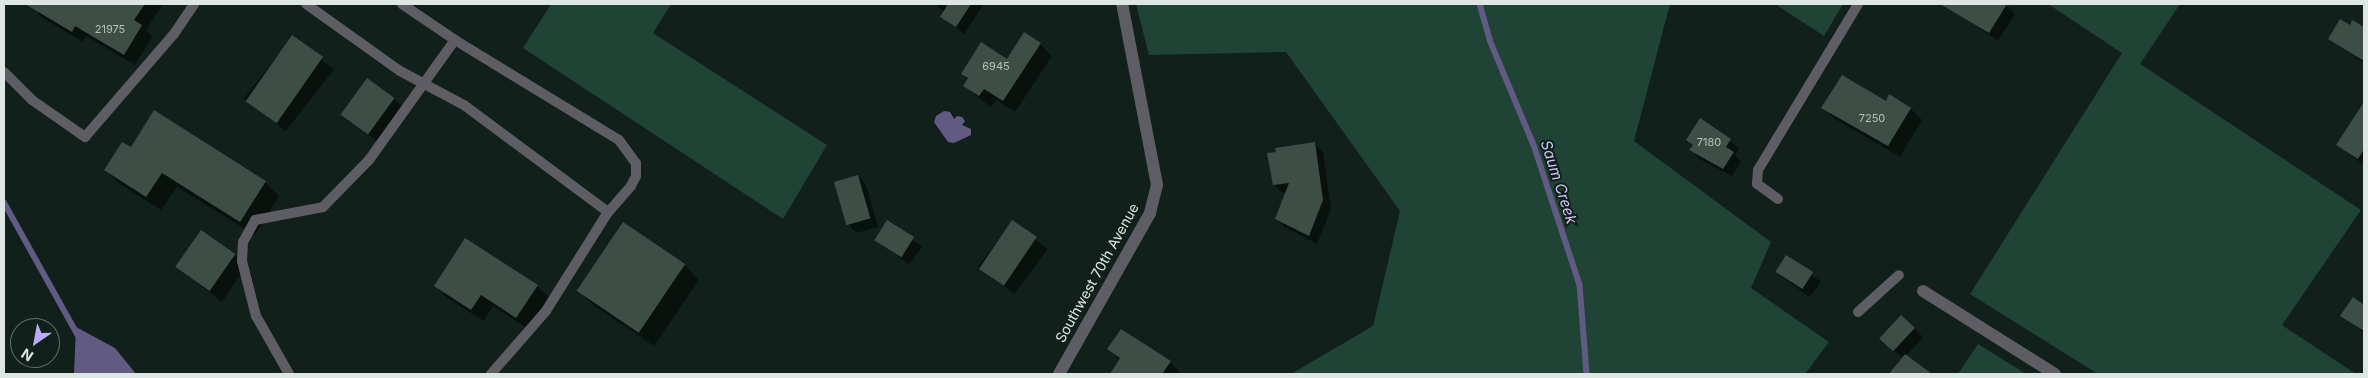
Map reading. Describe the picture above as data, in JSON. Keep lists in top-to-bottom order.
{
  "streets": {
    "street": ["Southwest 70th Avenue"]
  },
  "water": ["Saum Creek"],
  "house_numbers": [
    "21975",
    "6945",
    "7250",
    "7180"
  ],
  "north": "bottom left"
}
